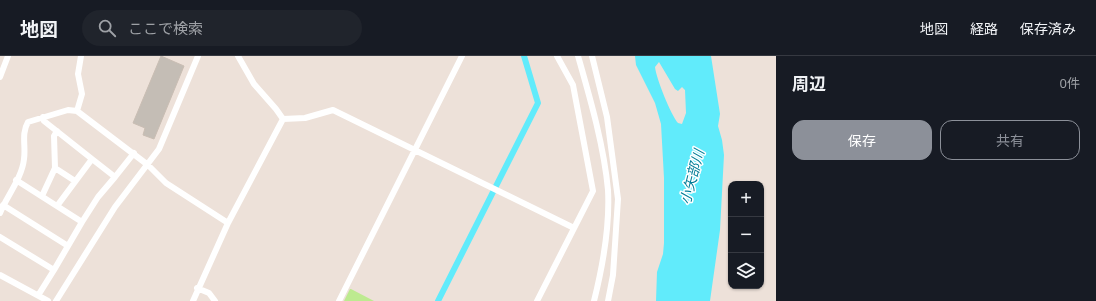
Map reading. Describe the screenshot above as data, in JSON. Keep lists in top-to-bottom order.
{
  "water": ["小矢部川"],
  "page": {
    "header": "地図",
    "search": "ここで検索",
    "nav": ["地図", "経路", "保存済み"],
    "heading": ["周辺", "0件"],
    "buttons": ["保存", "共有"],
    "map_buttons": ["+", "−"]
  }
}
